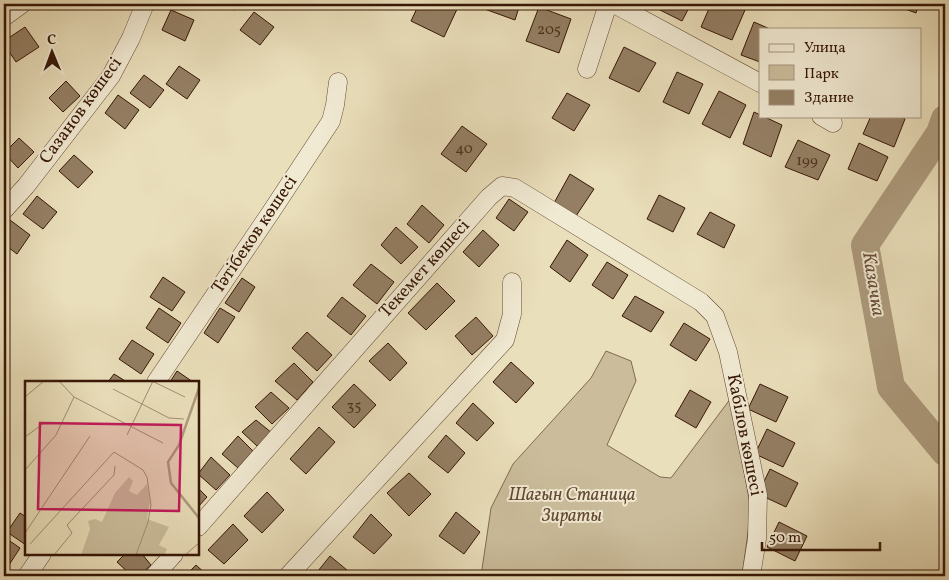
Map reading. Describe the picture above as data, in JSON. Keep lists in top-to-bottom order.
{
  "streets": {
    "street": [
      "Сазанов көшесі",
      "Тәтібеков көшесі",
      "Текемет көшесі",
      "Кабілов көшесі"
    ]
  },
  "crossings": [
    ["Текемет көшесі", "Кабілов көшесі"]
  ],
  "water": ["Казачка"],
  "parks": ["Шағын Станица Зираты"],
  "house_numbers": [
    "205",
    "40",
    "199",
    "35"
  ],
  "legend": ["Улица", "Парк", "Здание"],
  "scale_bar": "50 m",
  "north": "top"
}
